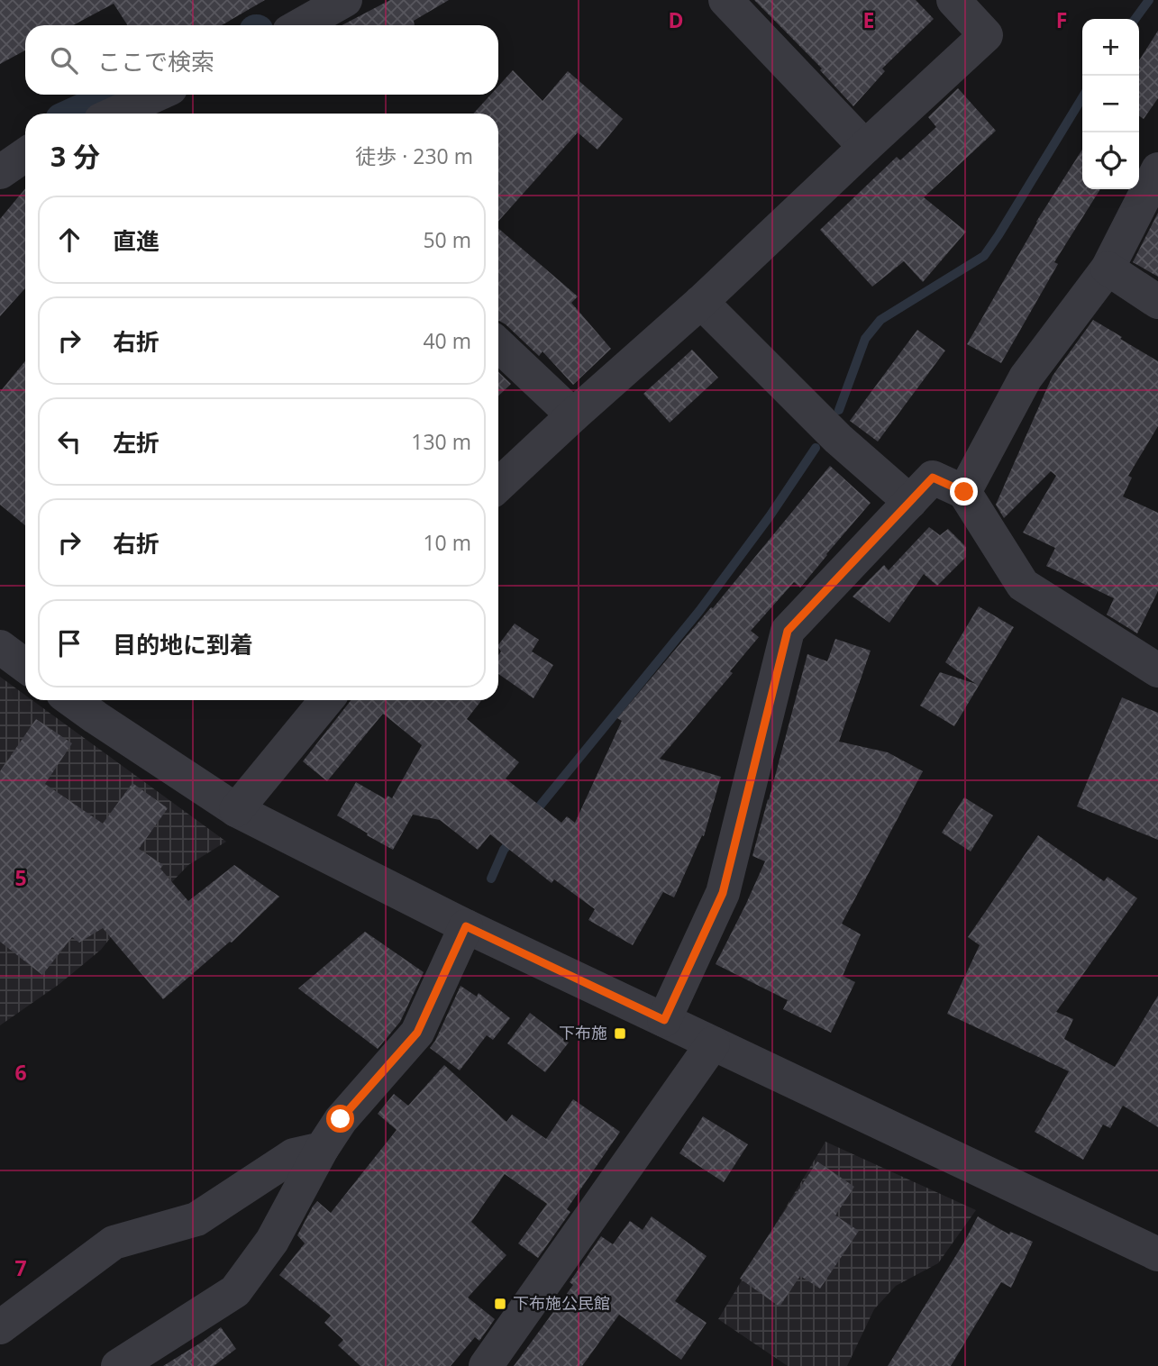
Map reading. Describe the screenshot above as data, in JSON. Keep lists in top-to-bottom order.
{
  "places": {
    "transit": ["下布施", "下布施公民館"]
  },
  "page": {
    "map_buttons": ["+", "−"],
    "search": "ここで検索",
    "heading": ["3 分", "徒歩 · 230 m"],
    "list": [
      ["直進", "50 m"],
      ["右折", "40 m"],
      ["左折", "130 m"],
      ["右折", "10 m"],
      "目的地に到着"
    ]
  },
  "grid": {
    "columns": ["D", "E", "F"],
    "rows": ["5", "6", "7"]
  }
}
